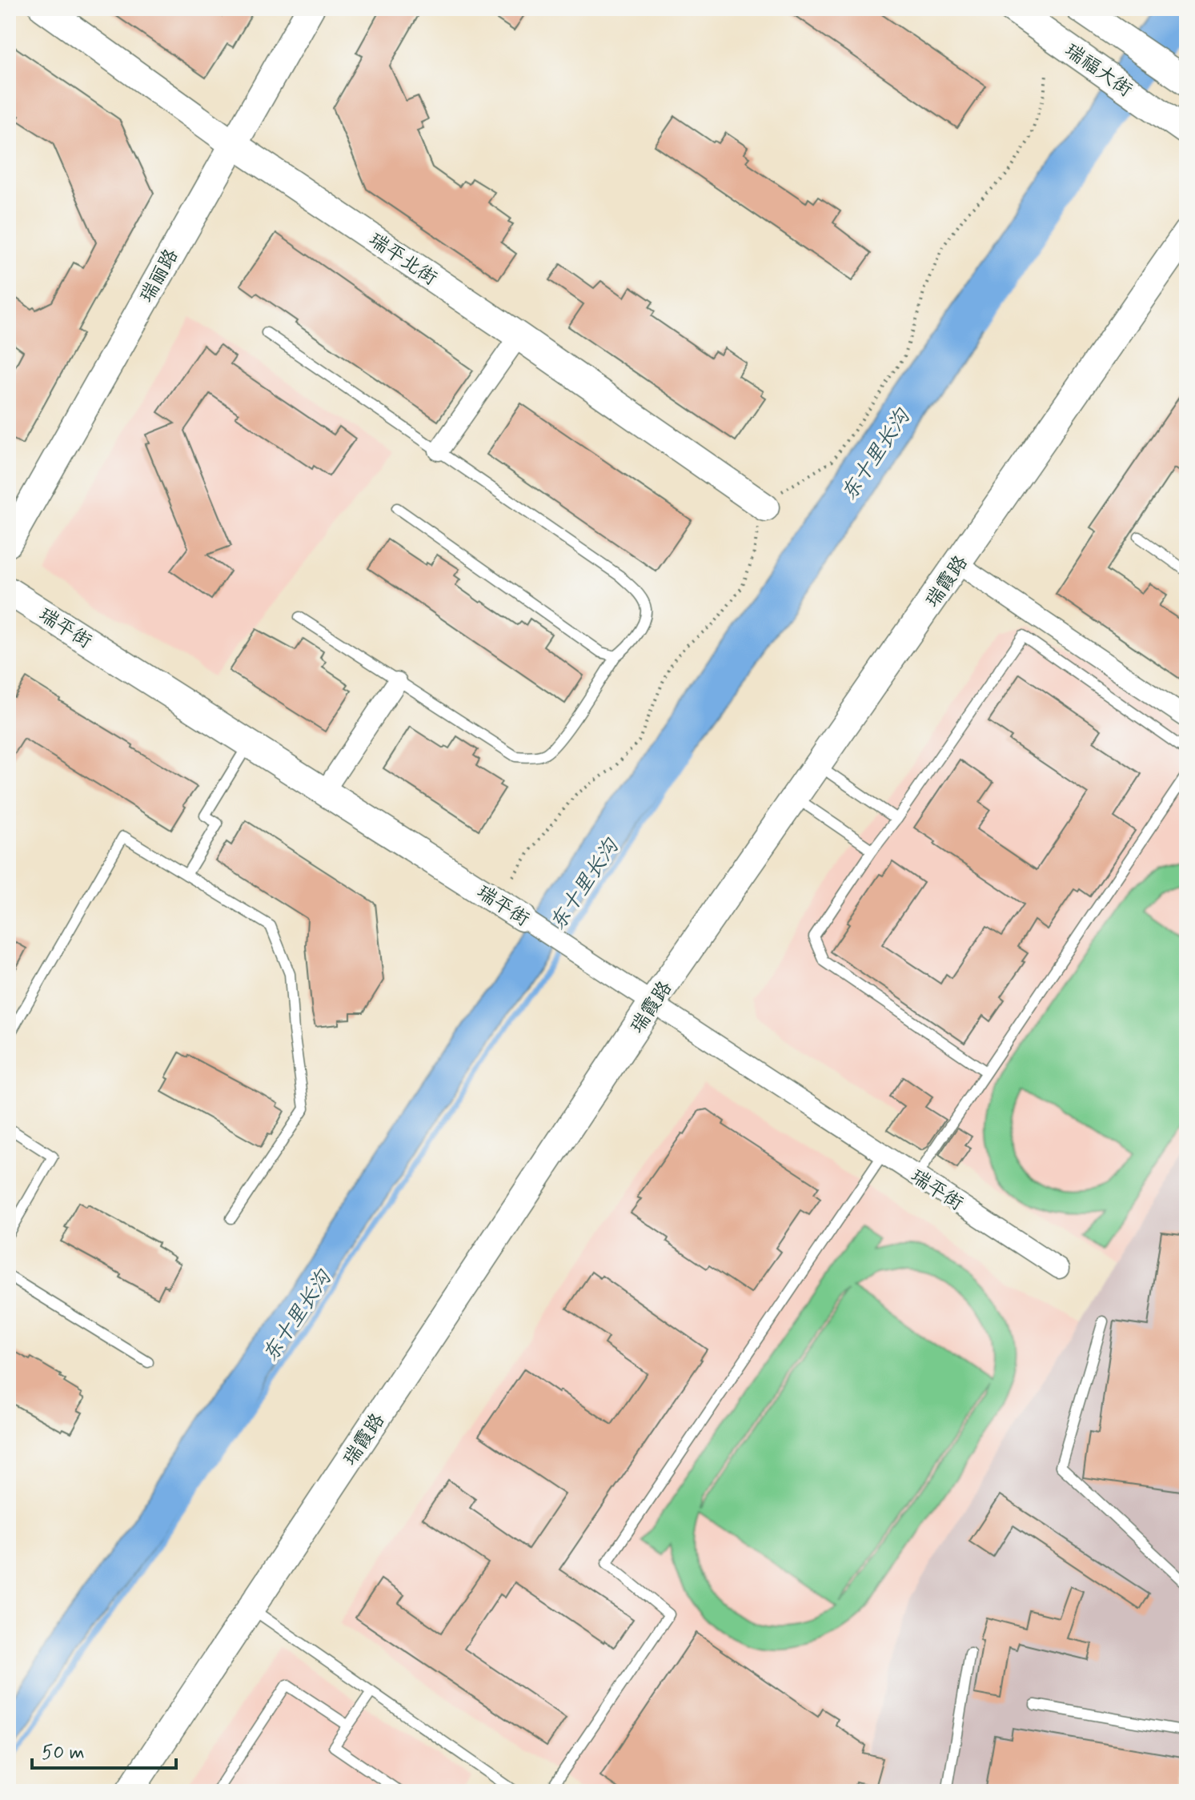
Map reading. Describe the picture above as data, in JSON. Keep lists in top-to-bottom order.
{
  "streets": {
    "street": [
      "瑞福大街",
      "瑞平北街",
      "瑞丽路",
      "瑞霞路",
      "瑞平街"
    ]
  },
  "crossings": [
    ["瑞平北街", "瑞丽路"],
    ["瑞霞路", "瑞平街"]
  ],
  "water": ["东十里长沟"],
  "scale_bar": "50 m"
}
